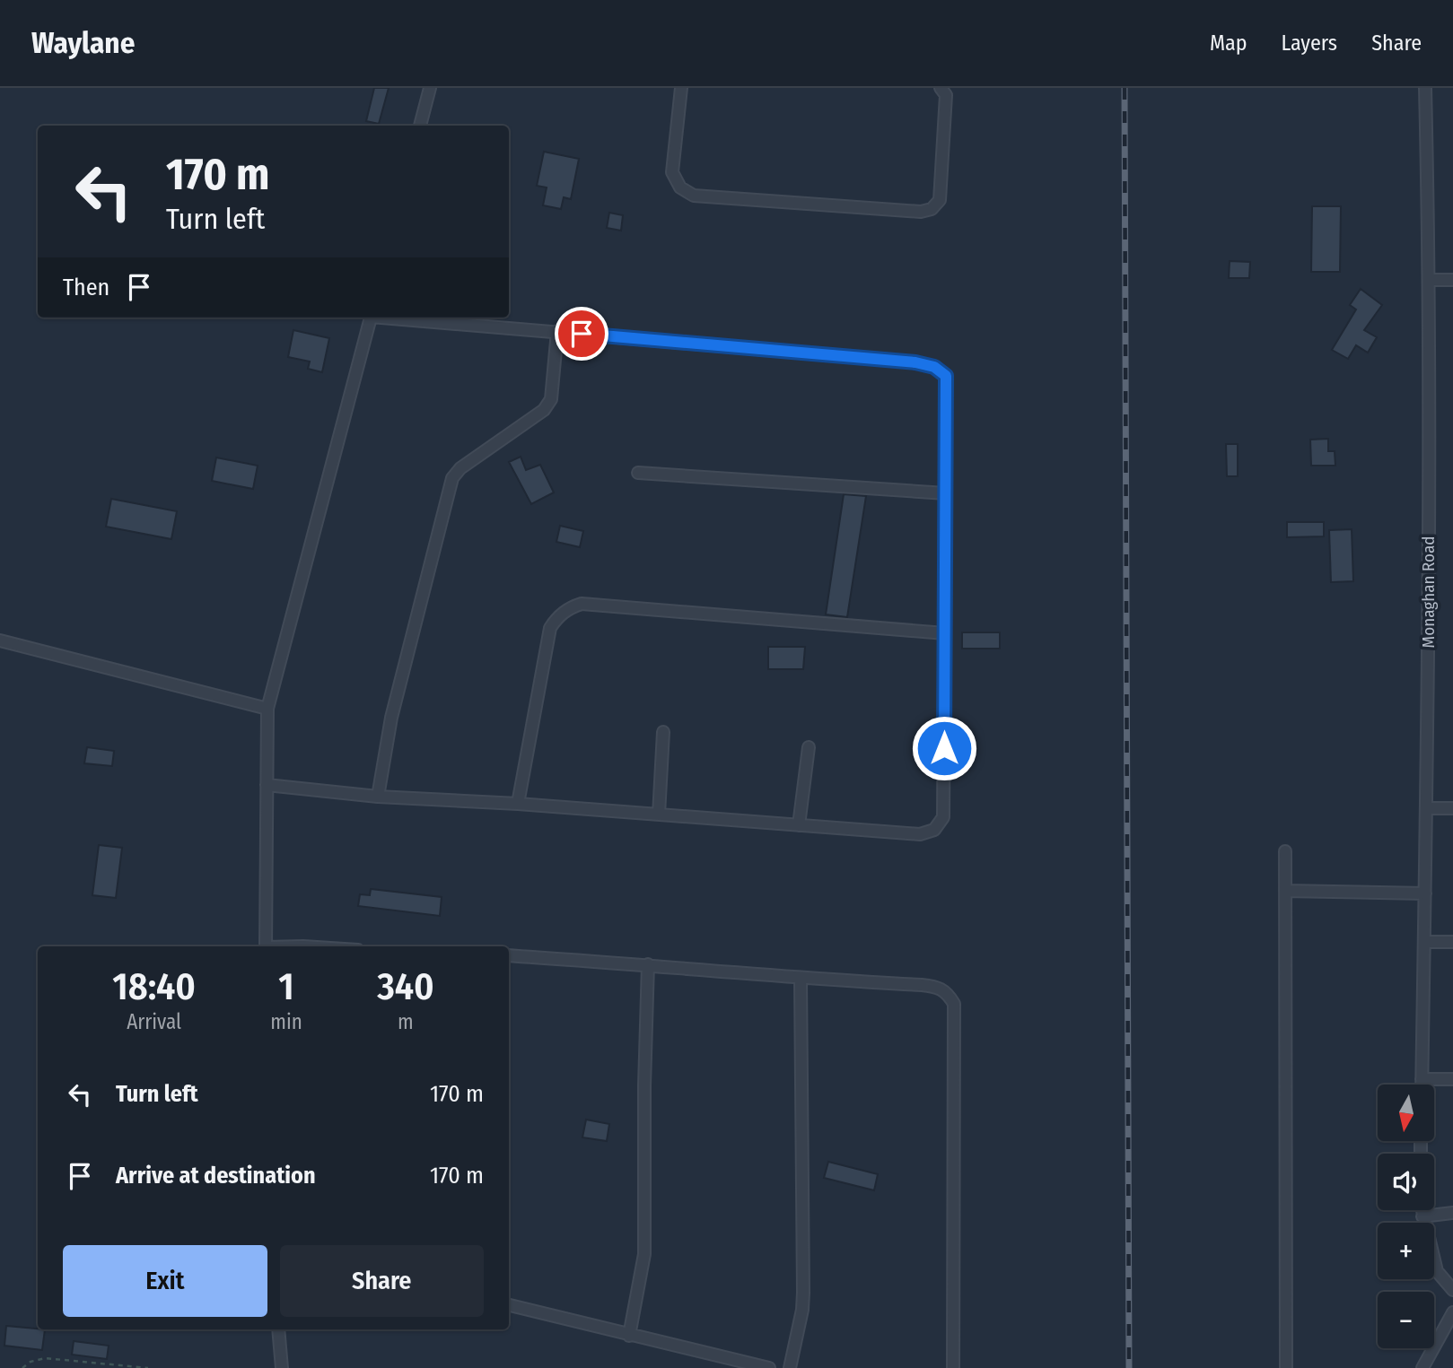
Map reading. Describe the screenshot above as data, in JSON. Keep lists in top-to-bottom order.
{
  "streets": {
    "street": ["Monaghan Road"]
  },
  "north": "bottom",
  "page": {
    "header": "Waylane",
    "nav": ["Map", "Layers", "Share"],
    "turn": ["170 m", "Turn left"],
    "then": "Then",
    "eta": [
      "18:40",
      "Arrival",
      "1",
      "min",
      "340",
      "m"
    ],
    "list": [
      {
        "name": "Turn left",
        "value": "170 m"
      },
      {
        "name": "Arrive at destination",
        "value": "170 m"
      }
    ],
    "map_buttons": ["+", "−"],
    "buttons": ["Exit", "Share"]
  }
}
